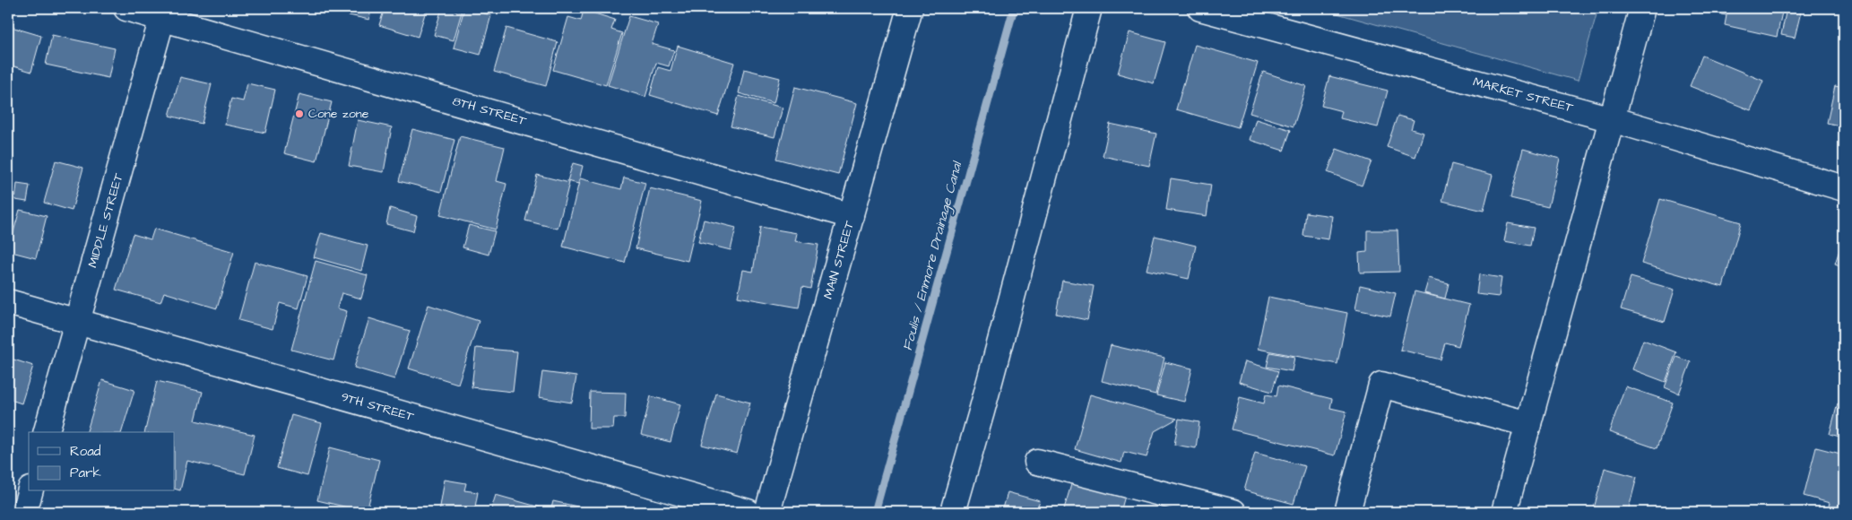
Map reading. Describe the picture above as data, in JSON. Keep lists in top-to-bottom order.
{
  "streets": {
    "street": [
      "MARKET STREET",
      "8TH STREET",
      "MIDDLE STREET",
      "MAIN STREET",
      "9TH STREET"
    ]
  },
  "crossings": [
    ["8TH STREET", "MIDDLE STREET"],
    ["8TH STREET", "MAIN STREET"],
    ["MIDDLE STREET", "9TH STREET"]
  ],
  "water": ["Foulis / Enmore Drainage Canal"],
  "places": ["Cone zone"],
  "legend": ["Road", "Park"]
}
